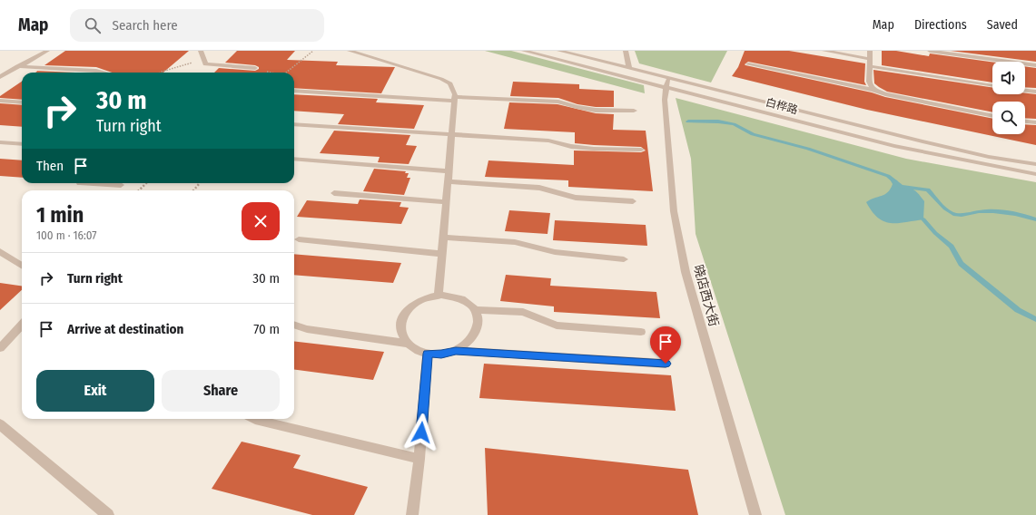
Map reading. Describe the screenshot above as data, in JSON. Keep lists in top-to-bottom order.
{
  "streets": {
    "street": ["白桦路", "晓店西大街"]
  },
  "crossings": [
    ["白桦路", "晓店西大街"]
  ],
  "page": {
    "header": "Map",
    "search": "Search here",
    "nav": ["Map", "Directions", "Saved"],
    "turn": ["30 m", "Turn right"],
    "then": "Then",
    "heading": ["1 min", "100 m · 16:07"],
    "list": [
      {
        "name": "Turn right",
        "value": "30 m"
      },
      {
        "name": "Arrive at destination",
        "value": "70 m"
      }
    ],
    "buttons": ["Exit", "Share"]
  }
}
